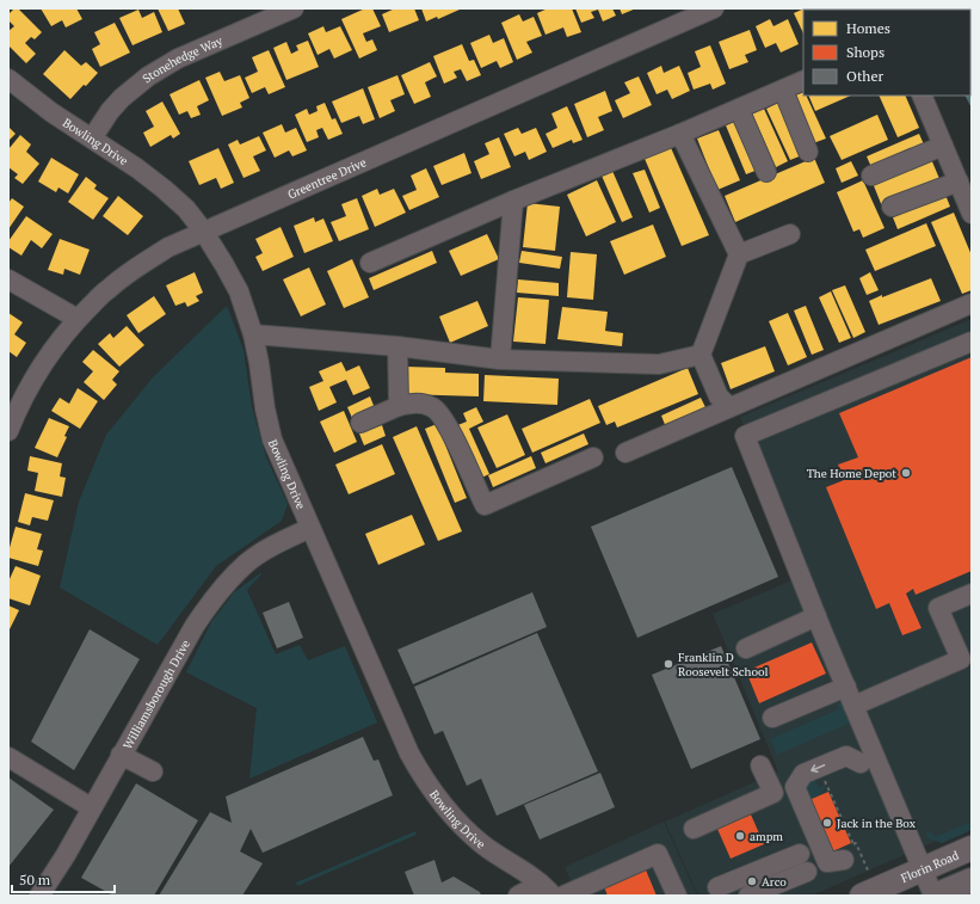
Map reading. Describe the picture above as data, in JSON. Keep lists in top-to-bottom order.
{
  "streets": {
    "main road": ["Florin Road"],
    "street": [
      "Stonehedge Way",
      "Bowling Drive",
      "Greentree Drive",
      "Williamsborough Drive"
    ]
  },
  "crossings": [
    ["Stonehedge Way", "Bowling Drive"],
    ["Bowling Drive", "Greentree Drive"],
    ["Bowling Drive", "Williamsborough Drive"]
  ],
  "places": [
    "The Home Depot",
    "Franklin D Roosevelt School",
    "Jack in the Box",
    "ampm",
    "Arco"
  ],
  "legend": ["Homes", "Shops", "Other"],
  "scale_bar": "50 m"
}
